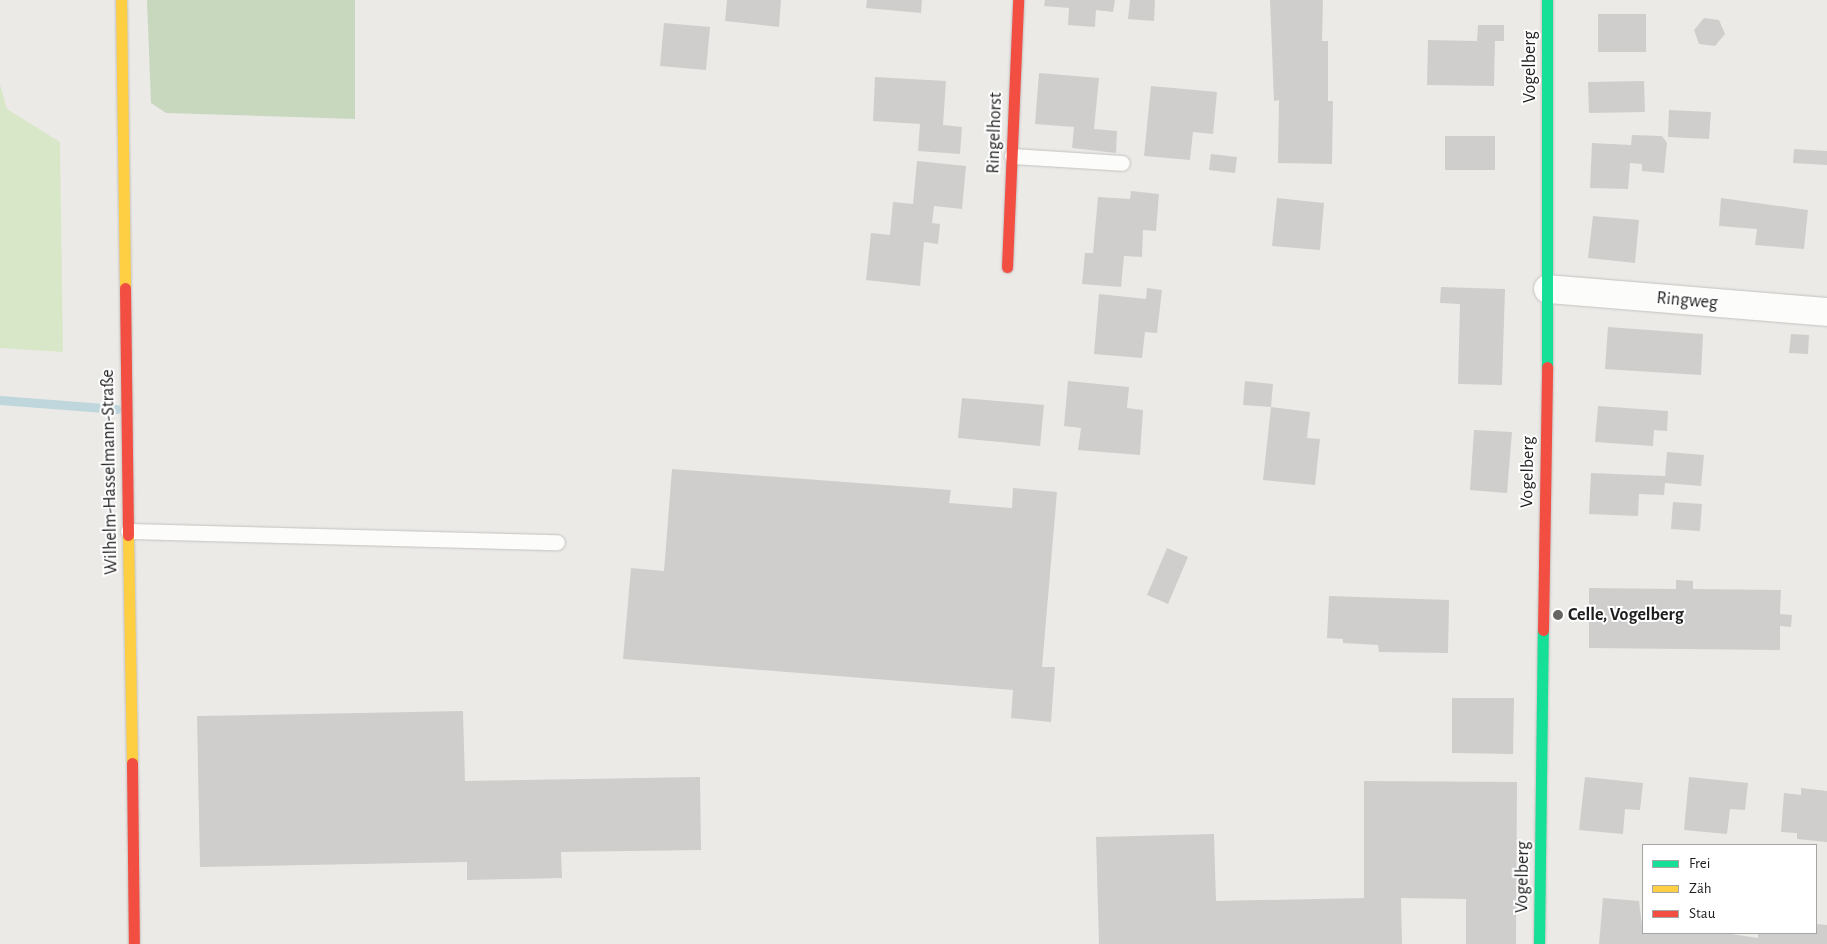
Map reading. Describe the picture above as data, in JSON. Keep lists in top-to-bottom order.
{
  "streets": {
    "street": [
      "Vogelberg",
      "Ringelhorst",
      "Ringweg",
      "Wilhelm-Hasselmann-Straße"
    ]
  },
  "crossings": [
    ["Vogelberg", "Ringweg"]
  ],
  "places": ["Celle, Vogelberg"],
  "legend": ["Frei", "Zäh", "Stau"]
}
